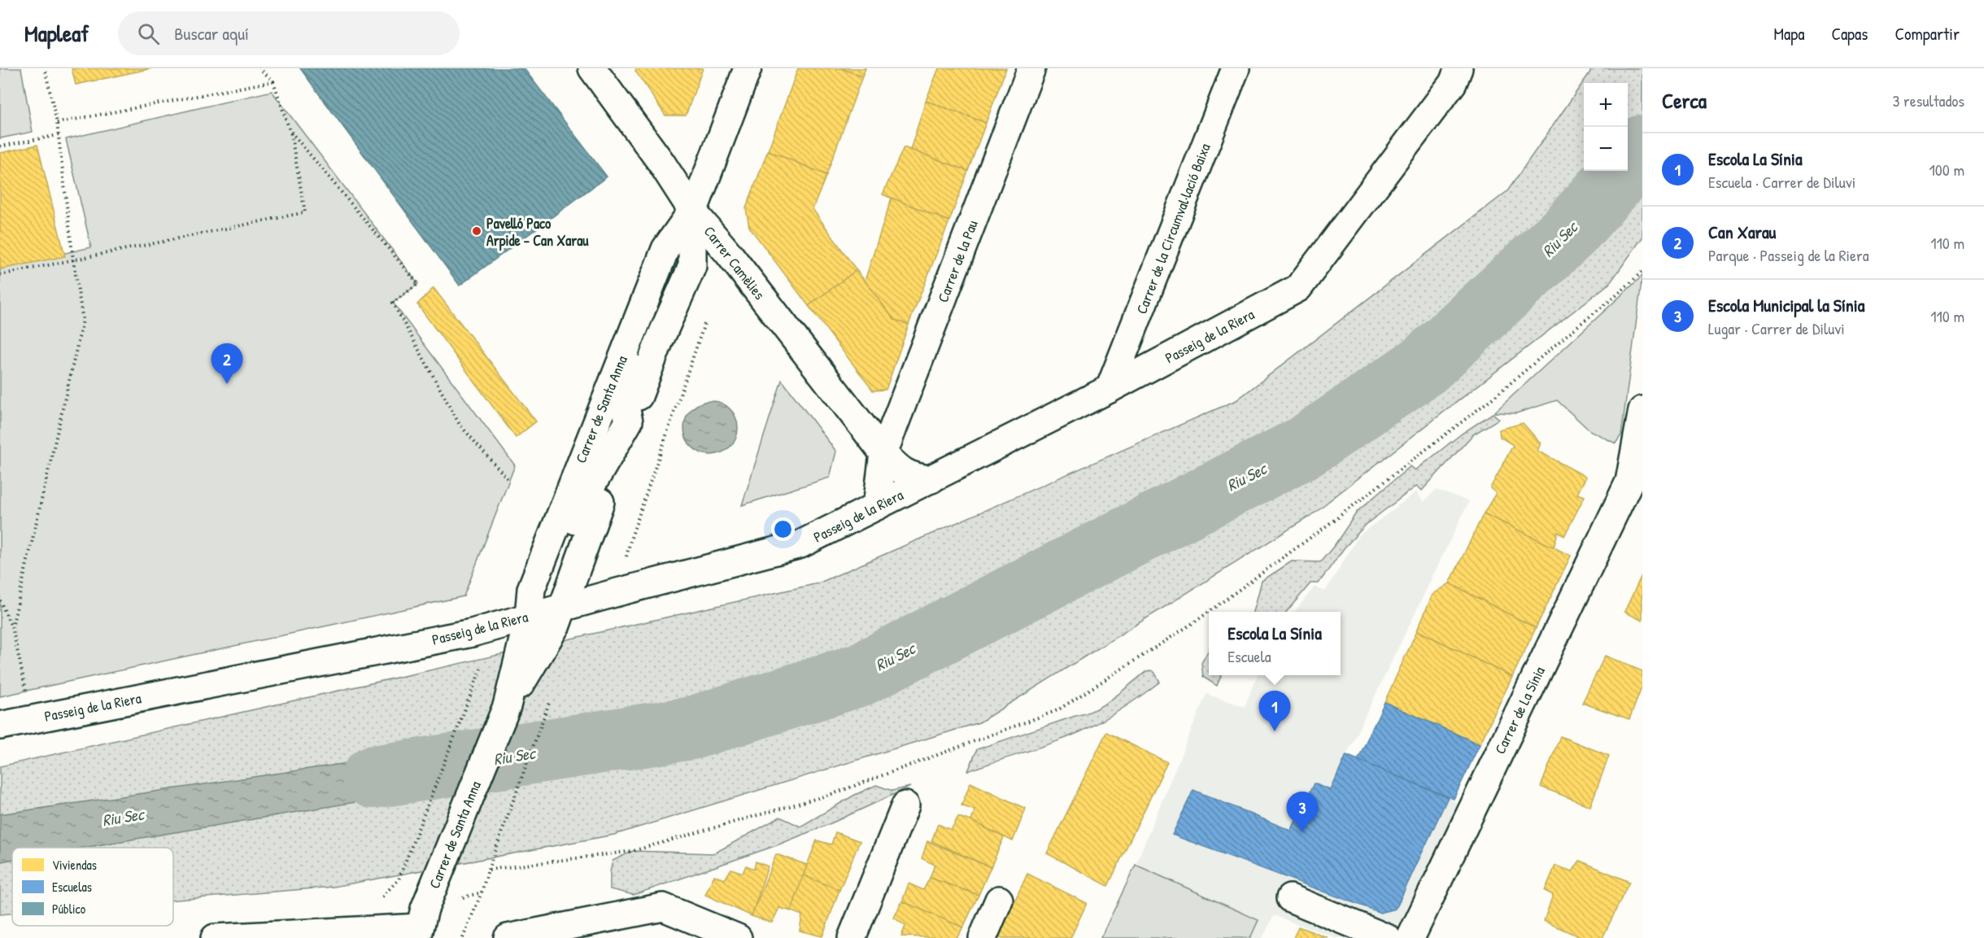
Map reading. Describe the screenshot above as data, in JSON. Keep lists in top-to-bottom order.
{
  "streets": {
    "street": [
      "Carrer de la Circumval·lació Baixa",
      "Carrer de la Pau",
      "Carrer Camèlies",
      "Passeig de la Riera",
      "Carrer de Santa Anna",
      "Carrer de La Sínia"
    ]
  },
  "crossings": [
    ["Carrer de la Circumval·lació Baixa", "Passeig de la Riera"],
    ["Carrer de la Pau", "Carrer Camèlies"],
    ["Carrer Camèlies", "Passeig de la Riera"],
    ["Carrer Camèlies", "Carrer de Santa Anna"],
    ["Passeig de la Riera", "Carrer de Santa Anna"]
  ],
  "water": ["Riu Sec"],
  "places": ["Pavelló Paco Arpide - Can Xarau"],
  "legend": ["Viviendas", "Escuelas", "Público"],
  "page": {
    "header": "Mapleaf",
    "search": "Buscar aquí",
    "nav": ["Mapa", "Capas", "Compartir"],
    "heading": ["Cerca", "3 resultados"],
    "map_buttons": ["+", "−"],
    "list": [
      {
        "mark": "1",
        "name": "Escola La Sínia",
        "note": "Escuela · Carrer de Diluvi",
        "value": "100 m"
      },
      {
        "mark": "2",
        "name": "Can Xarau",
        "note": "Parque · Passeig de la Riera",
        "value": "110 m"
      },
      {
        "mark": "3",
        "name": "Escola Municipal la Sínia",
        "note": "Lugar · Carrer de Diluvi",
        "value": "110 m"
      }
    ],
    "pins": ["2", "1", "3"],
    "popup": ["Escola La Sínia", "Escuela"]
  }
}
